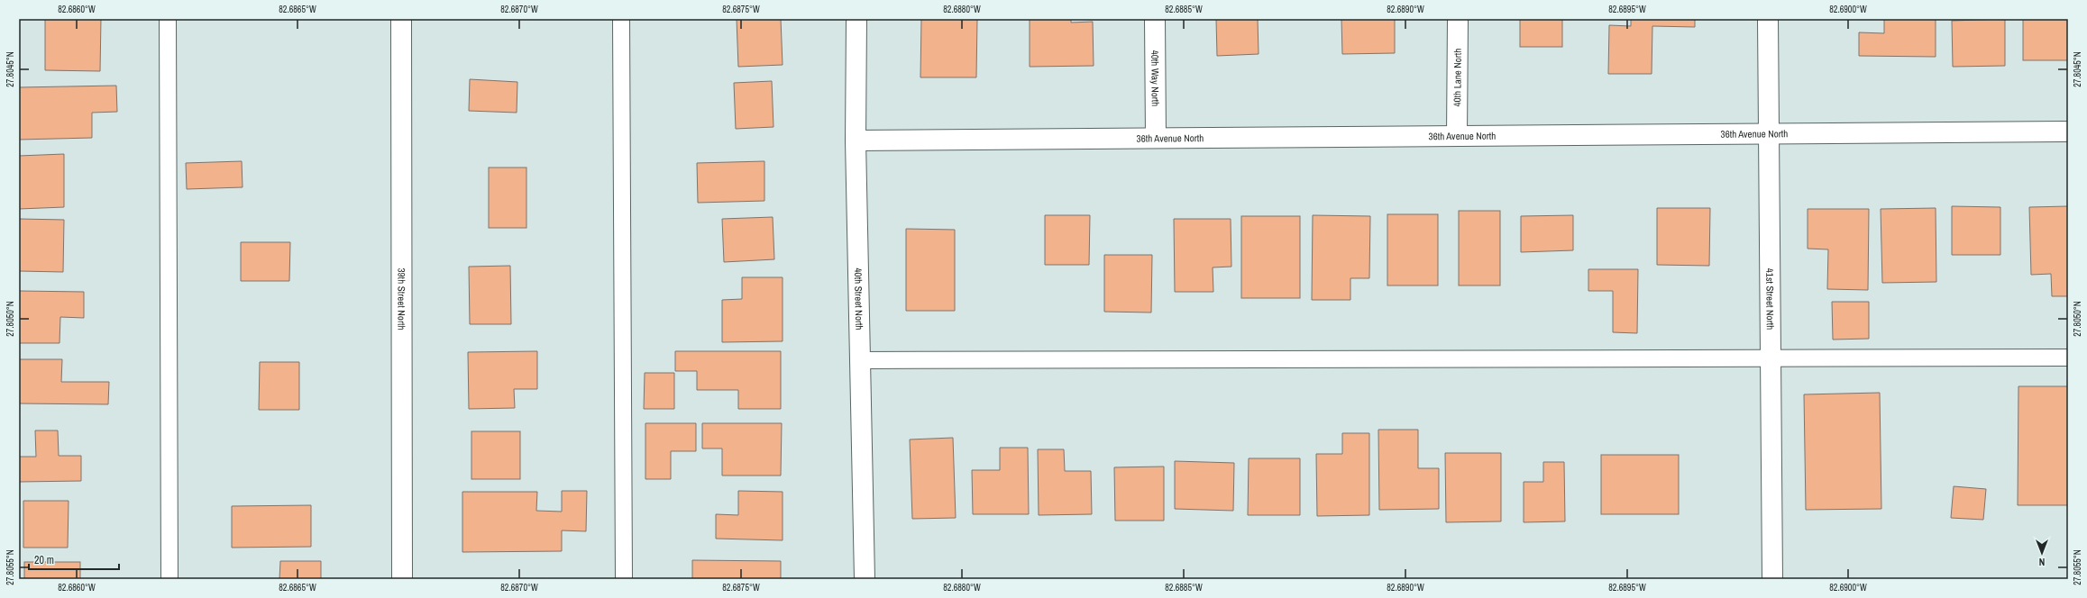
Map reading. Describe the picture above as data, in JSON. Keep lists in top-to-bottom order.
{
  "streets": {
    "street": [
      "40th Lane North",
      "40th Way North",
      "36th Avenue North",
      "39th Street North",
      "40th Street North",
      "41st Street North"
    ]
  },
  "crossings": [
    ["40th Lane North", "36th Avenue North"],
    ["40th Way North", "36th Avenue North"],
    ["36th Avenue North", "40th Street North"],
    ["36th Avenue North", "41st Street North"]
  ],
  "scale_bar": "20 m",
  "north": "bottom",
  "coordinates": [
    "82.6860°W",
    "82.6865°W",
    "82.6870°W",
    "82.6875°W",
    "82.6880°W",
    "82.6885°W",
    "82.6890°W",
    "82.6895°W",
    "82.6900°W",
    "27.8045°N",
    "27.8050°N",
    "27.8055°N"
  ]
}
